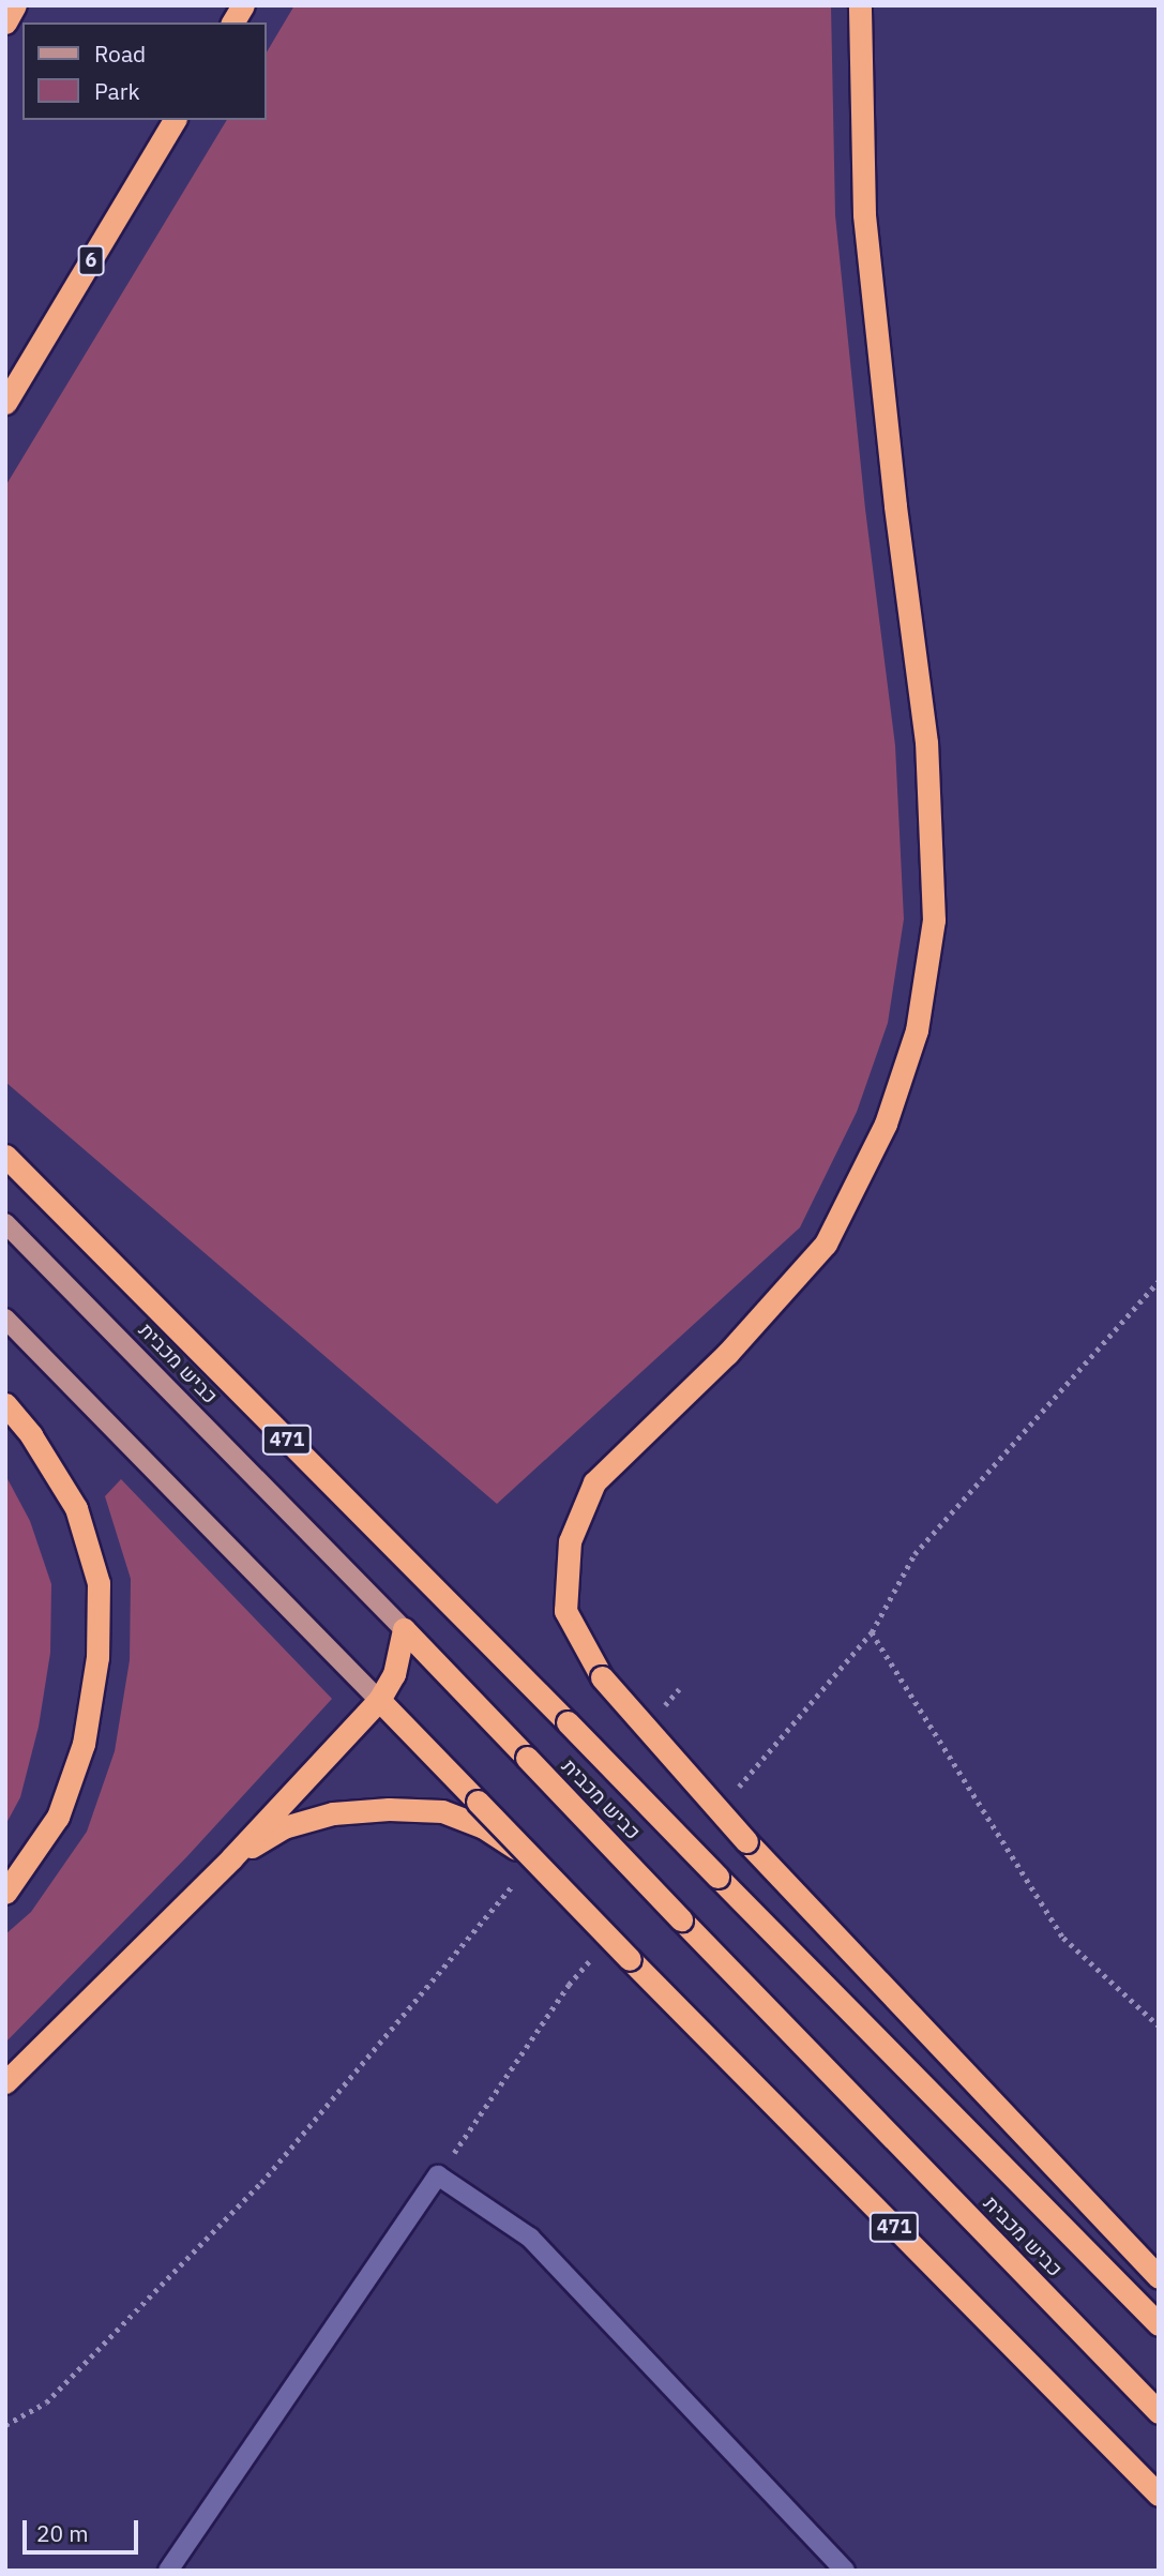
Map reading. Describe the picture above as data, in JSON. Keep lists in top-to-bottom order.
{
  "streets": {
    "highway": ["6", "כביש מכבית", "471"]
  },
  "legend": ["Road", "Park"],
  "scale_bar": "20 m"
}
